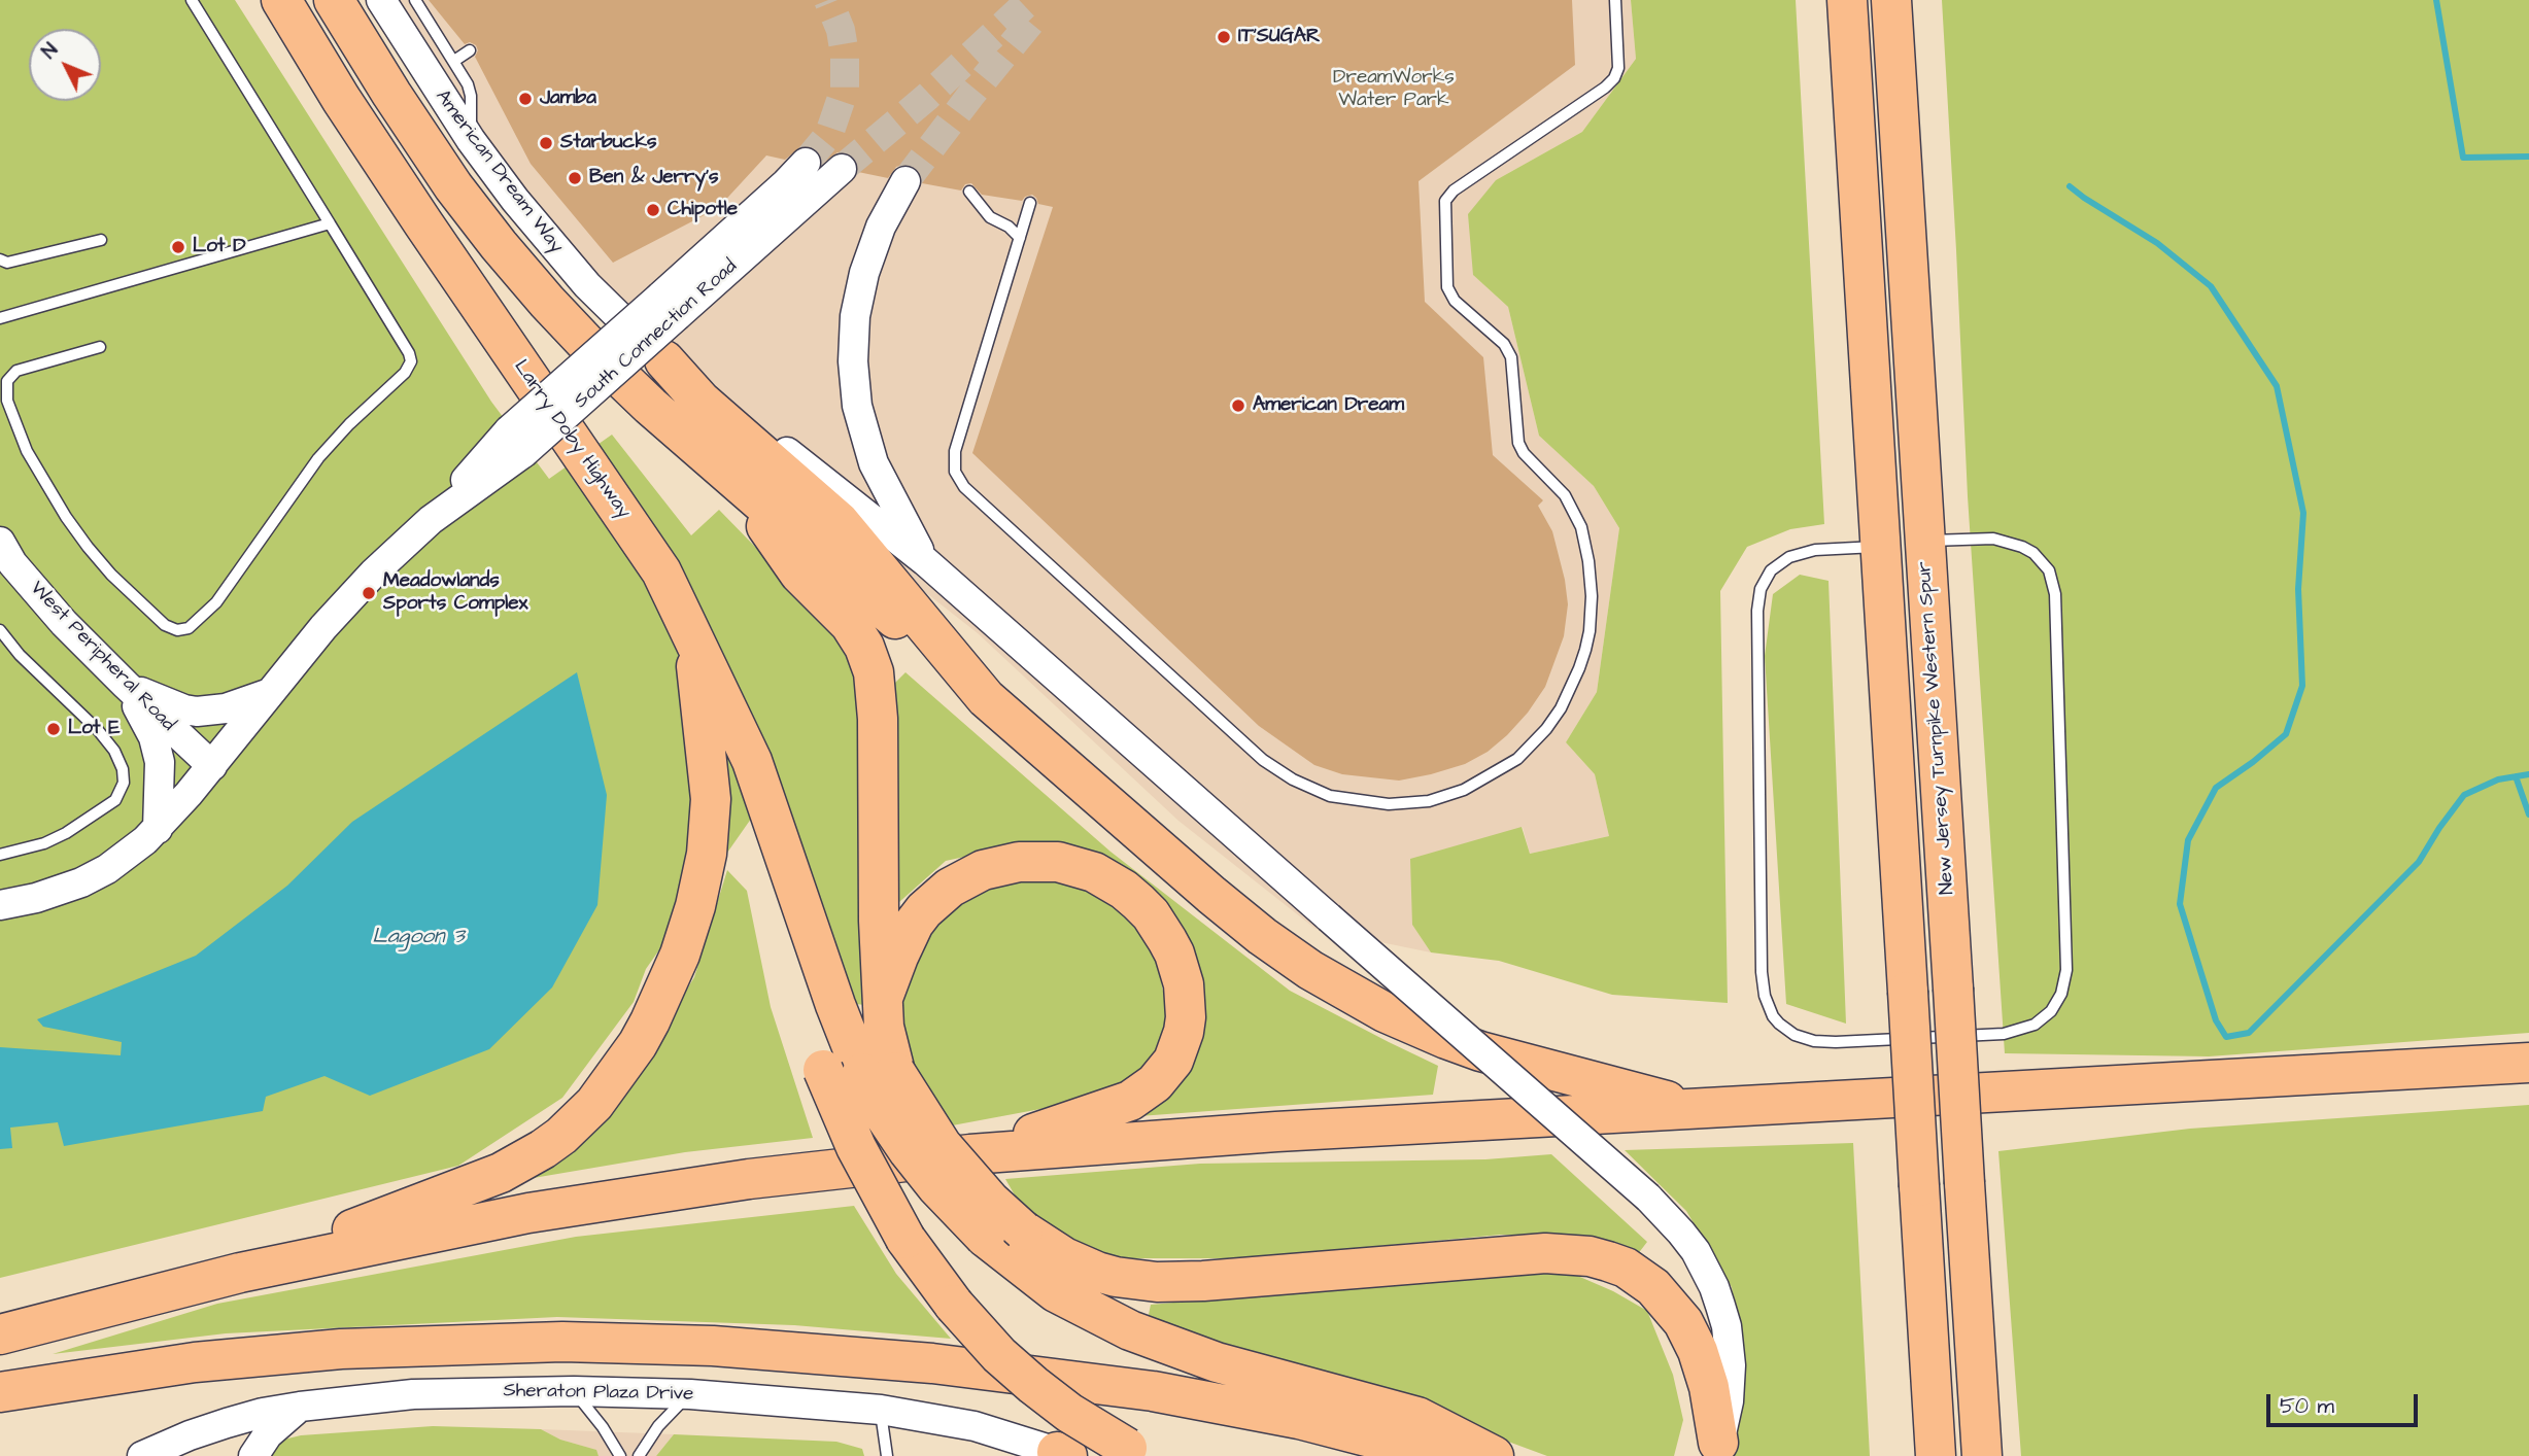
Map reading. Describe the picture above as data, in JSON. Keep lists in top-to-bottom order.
{
  "streets": {
    "highway": ["Larry Doby Highway", "New Jersey Turnpike Western Spur"],
    "street": [
      "American Dream Way",
      "South Connection Road",
      "West Peripheral Road",
      "Sheraton Plaza Drive"
    ]
  },
  "crossings": [
    ["South Connection Road", "West Peripheral Road"]
  ],
  "water": ["Lagoon 3"],
  "parks": ["DreamWorks Water Park"],
  "places": [
    "IT'SUGAR",
    "Jamba",
    "Starbucks",
    "Ben & Jerry's",
    "Chipotle",
    "Lot D",
    "American Dream",
    "Meadowlands Sports Complex",
    "Lot E"
  ],
  "scale_bar": "50 m",
  "north": "top left"
}
